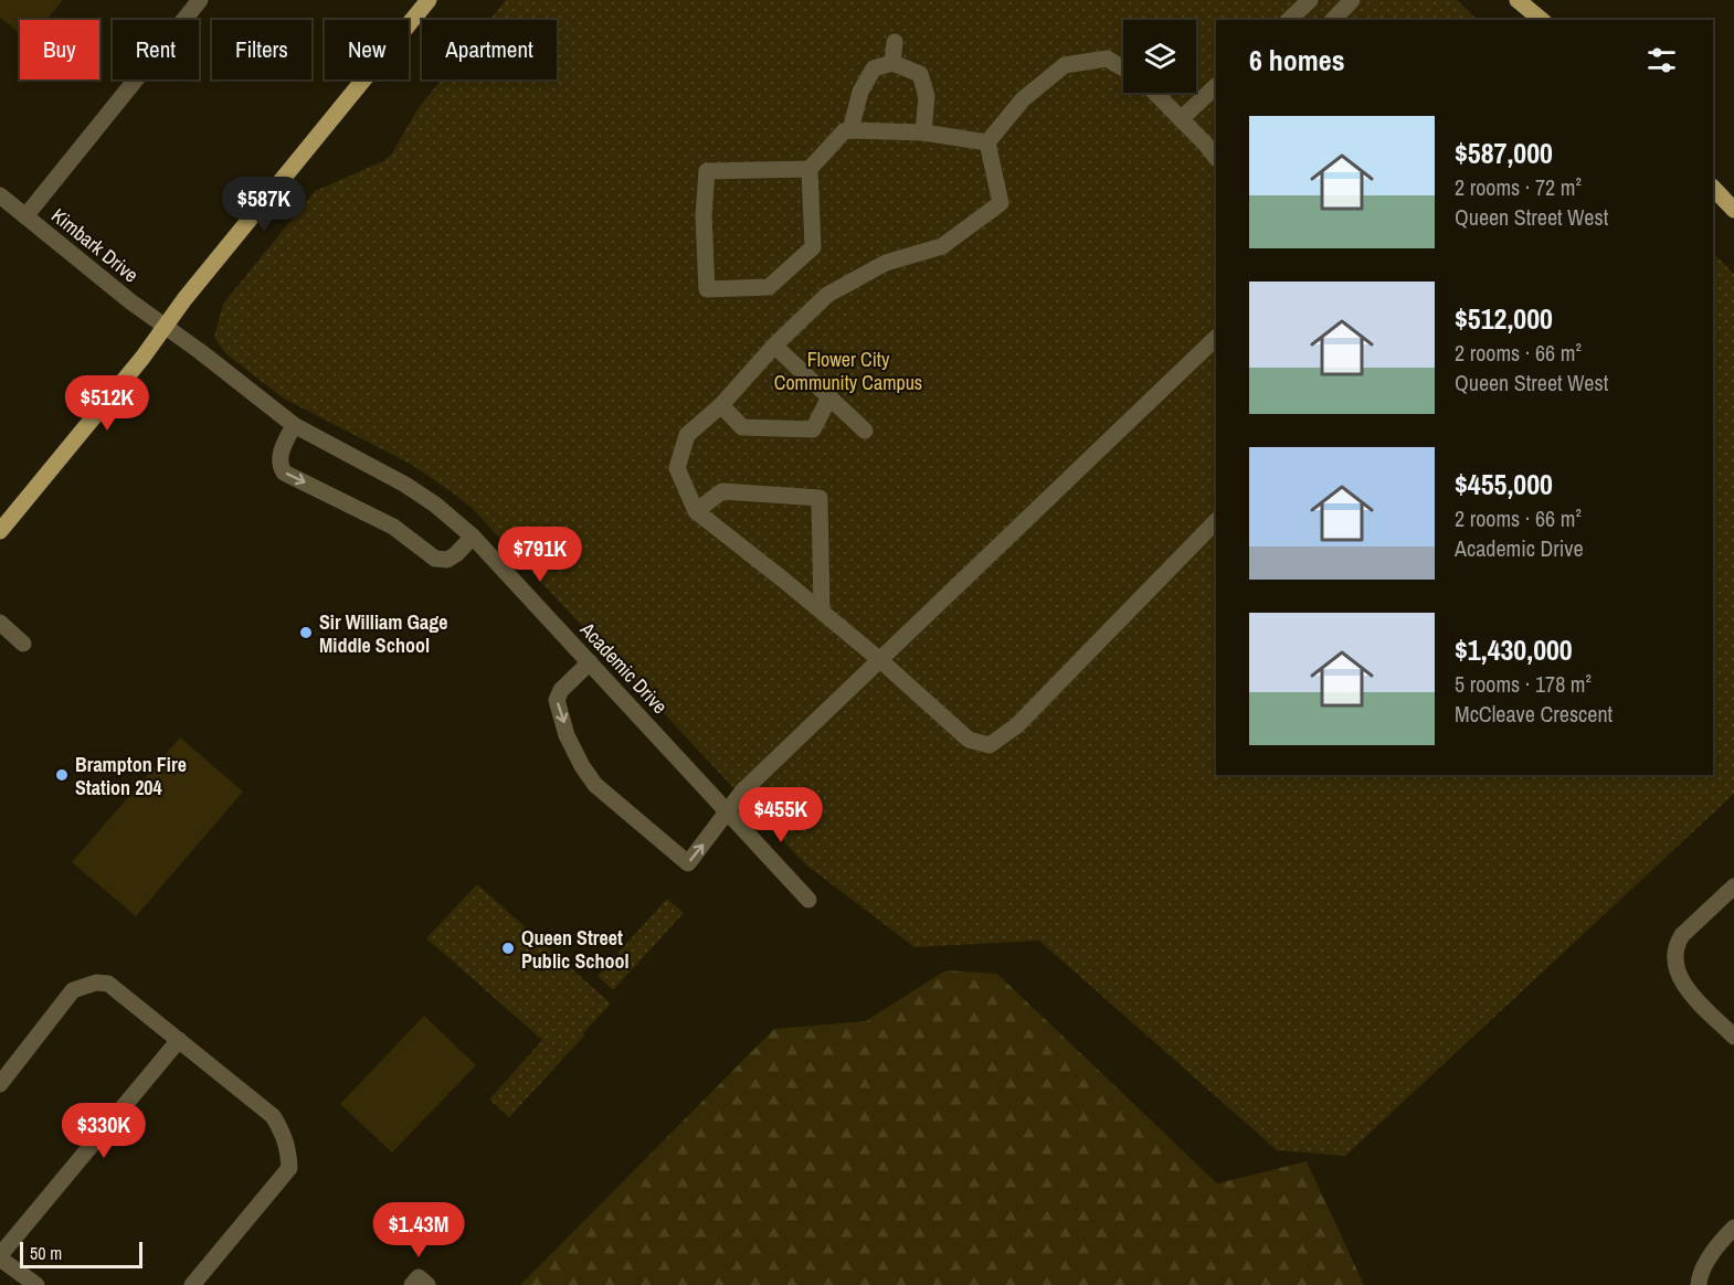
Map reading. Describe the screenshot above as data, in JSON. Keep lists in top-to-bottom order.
{
  "streets": {
    "street": ["Kimbark Drive", "Academic Drive"]
  },
  "crossings": [
    ["Kimbark Drive", "Academic Drive"]
  ],
  "parks": ["Flower City Community Campus"],
  "places": ["Sir William Gage Middle School", "Brampton Fire Station 204", "Queen Street Public School"],
  "scale_bar": "50 m",
  "page": {
    "chip": [
      "Buy",
      "Rent",
      "Filters",
      "New",
      "Apartment"
    ],
    "heading": "6 homes",
    "list": [
      {
        "name": "$587,000",
        "note": "2 rooms · 72 m² · Queen Street West"
      },
      {
        "name": "$512,000",
        "note": "2 rooms · 66 m² · Queen Street West"
      },
      {
        "name": "$455,000",
        "note": "2 rooms · 66 m² · Academic Drive"
      },
      {
        "name": "$1,430,000",
        "note": "5 rooms · 178 m² · McCleave Crescent"
      }
    ],
    "price": [
      "$587K",
      "$512K",
      "$791K",
      "$455K",
      "$330K",
      "$1.43M"
    ],
    "scale": "50 m"
  }
}
